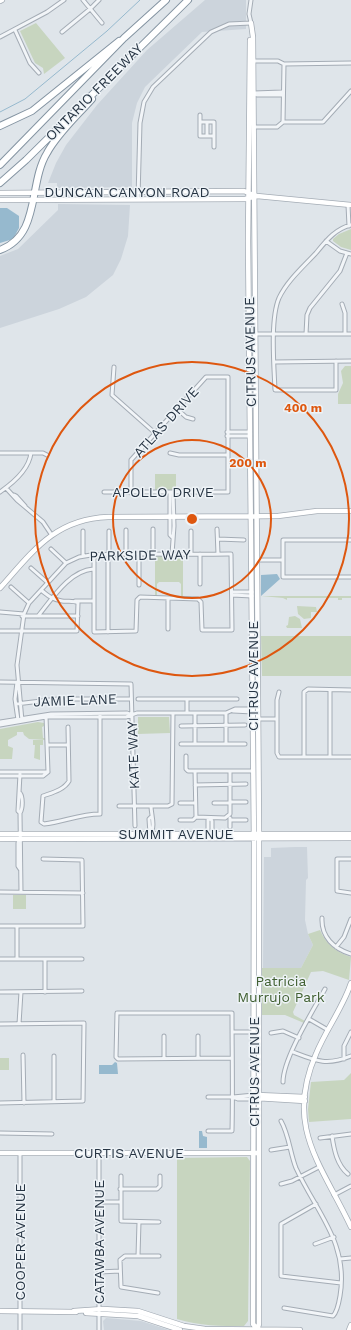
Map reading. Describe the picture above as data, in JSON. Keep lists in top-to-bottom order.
{
  "streets": {
    "highway": ["ONTARIO FREEWAY"],
    "main road": [
      "DUNCAN CANYON ROAD",
      "CITRUS AVENUE",
      "SUMMIT AVENUE",
      "CURTIS AVENUE"
    ],
    "street": [
      "ATLAS DRIVE",
      "APOLLO DRIVE",
      "PARKSIDE WAY",
      "JAMIE LANE",
      "KATE WAY",
      "COOPER AVENUE",
      "CATAWBA AVENUE"
    ]
  },
  "crossings": [
    ["DUNCAN CANYON ROAD", "CITRUS AVENUE"],
    ["CITRUS AVENUE", "SUMMIT AVENUE"],
    ["CITRUS AVENUE", "CURTIS AVENUE"],
    ["ATLAS DRIVE", "APOLLO DRIVE"],
    ["PARKSIDE WAY", "JAMIE LANE"],
    ["PARKSIDE WAY", "KATE WAY"],
    ["JAMIE LANE", "KATE WAY"],
    ["CURTIS AVENUE", "COOPER AVENUE"],
    ["CURTIS AVENUE", "CATAWBA AVENUE"]
  ],
  "parks": ["Patricia Murrujo Park"],
  "rings": ["400 m", "200 m"]
}
